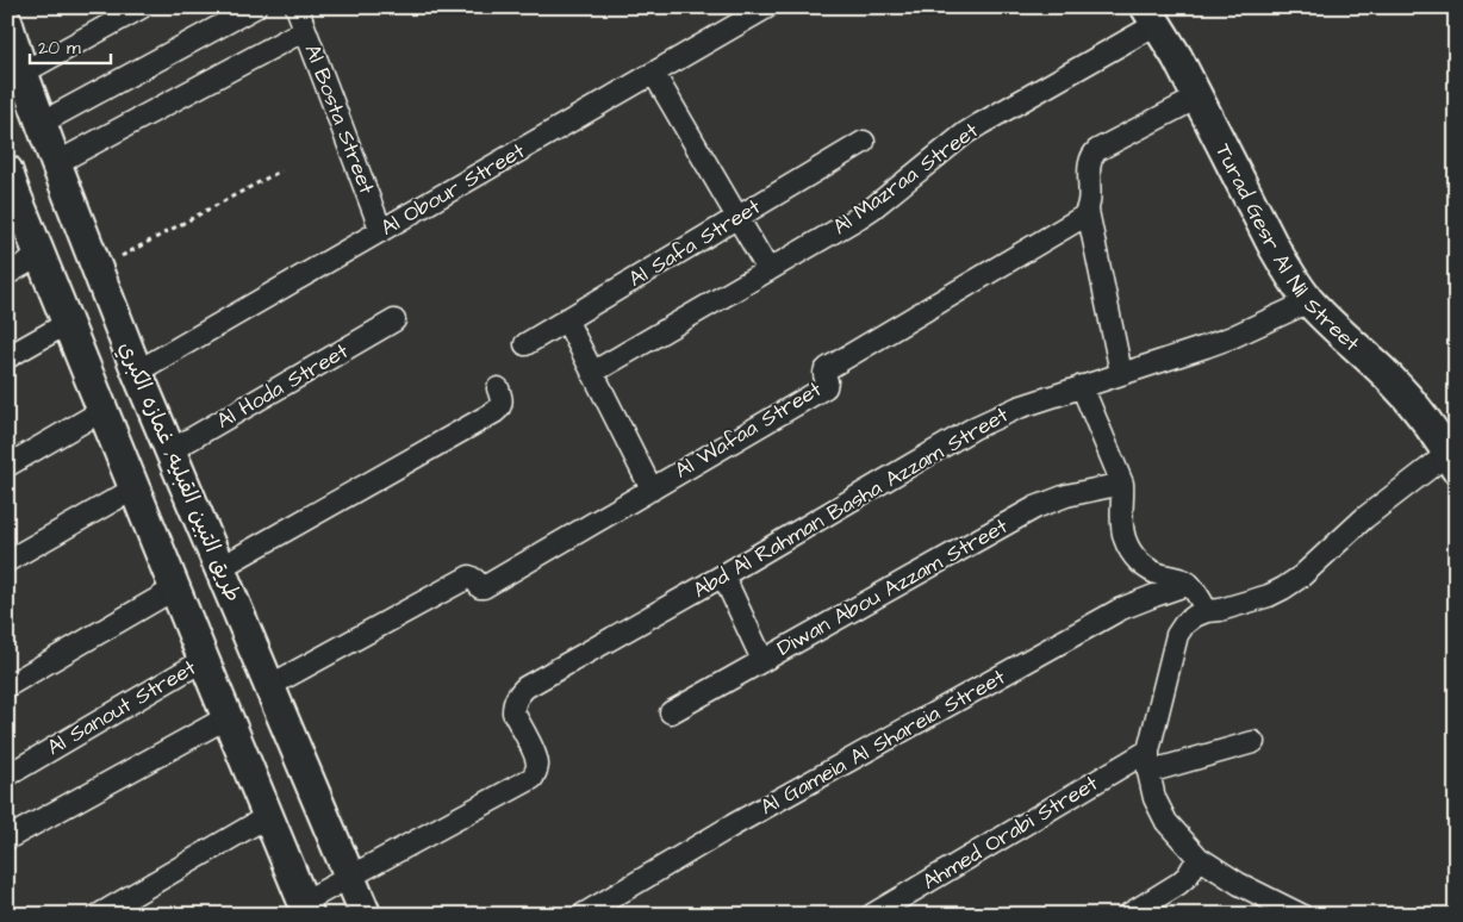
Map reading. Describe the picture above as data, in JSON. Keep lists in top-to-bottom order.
{
  "streets": {
    "street": [
      "Al Bosta Street",
      "Al Mazraa Street",
      "Al Obour Street",
      "Al Safa Street",
      "Turad Gesr Al Nil Street",
      "Al Hoda Street",
      "Al Wafaa Street",
      "طريق التبين القبليه, غمازه الكبري",
      "Abd Al Rahman Basha Azzam Street",
      "Diwan Abou Azzam Street",
      "Al Sanout Street",
      "Al Gameia Al Shareia Street",
      "Ahmed Orabi Street"
    ]
  },
  "crossings": [
    ["Al Bosta Street", "Al Obour Street"],
    ["Al Mazraa Street", "Turad Gesr Al Nil Street"],
    ["Al Obour Street", "طريق التبين القبليه, غمازه الكبري"],
    ["Turad Gesr Al Nil Street", "Abd Al Rahman Basha Azzam Street"],
    ["Al Hoda Street", "طريق التبين القبليه, غمازه الكبري"],
    ["Al Wafaa Street", "طريق التبين القبليه, غمازه الكبري"],
    ["طريق التبين القبليه, غمازه الكبري", "Abd Al Rahman Basha Azzam Street"]
  ],
  "scale_bar": "20 m"
}
